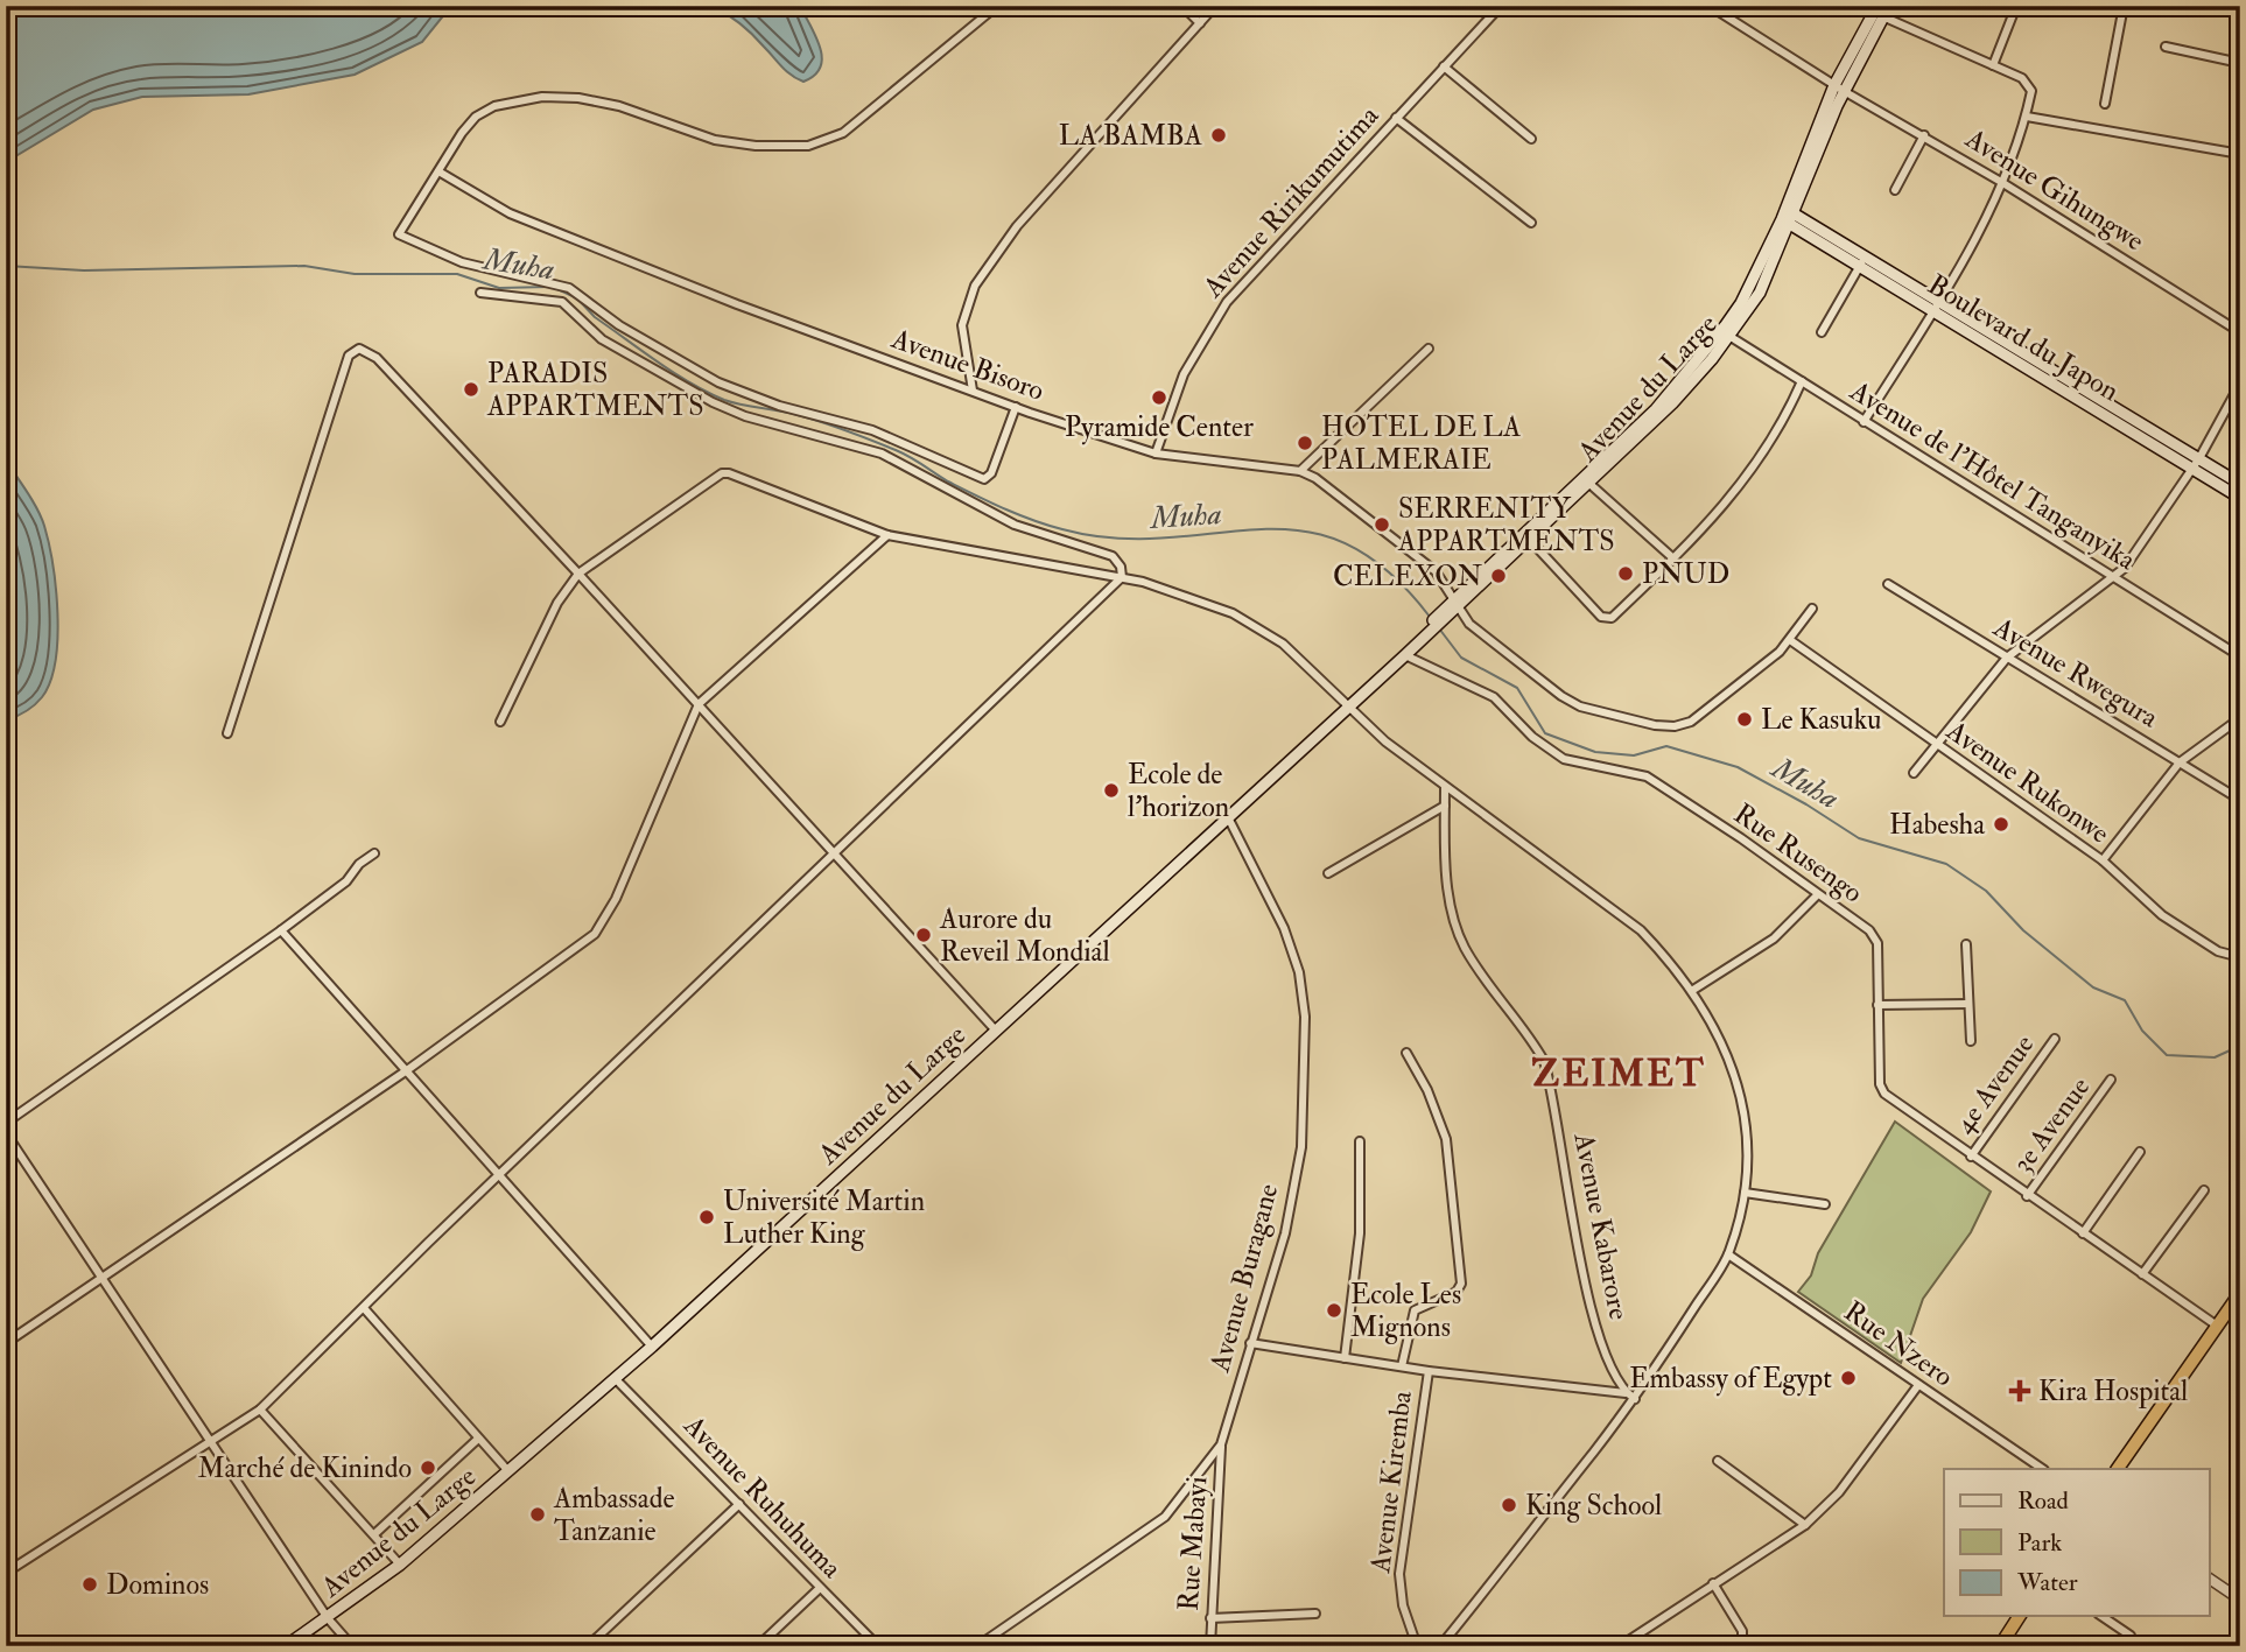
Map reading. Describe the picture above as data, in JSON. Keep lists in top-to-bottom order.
{
  "streets": {
    "main road": ["Boulevard du Japon", "Avenue du Large"],
    "street": [
      "Avenue Gihungwe",
      "Avenue Ririkumutima",
      "Avenue Bisoro",
      "Avenue de l'Hôtel Tanganyika",
      "Avenue Rwegura",
      "Avenue Rukonwe",
      "Rue Rusengo",
      "4e Avenue",
      "3e Avenue",
      "Avenue Kabarore",
      "Avenue Buragane",
      "Rue Nzero",
      "Avenue Kiremba",
      "Avenue Ruhuhuma",
      "Rue Mabayi"
    ]
  },
  "crossings": [
    ["Avenue Gihungwe", "Avenue du Large"],
    ["Avenue Ririkumutima", "Avenue Bisoro"],
    ["Boulevard du Japon", "Avenue du Large"],
    ["Avenue Bisoro", "Avenue du Large"],
    ["Avenue Bisoro", "Avenue Rukonwe"],
    ["Avenue du Large", "Avenue de l'Hôtel Tanganyika"],
    ["Avenue du Large", "Rue Rusengo"],
    ["Avenue du Large", "Avenue Buragane"],
    ["Avenue du Large", "Avenue Ruhuhuma"],
    ["Rue Rusengo", "4e Avenue"],
    ["Rue Rusengo", "3e Avenue"],
    ["Avenue Buragane", "Rue Mabayi"]
  ],
  "districts": ["ZEIMET"],
  "water": ["Muha"],
  "places": {
    "other": [
      "LA BAMBA",
      "PARADIS APPARTMENTS",
      "Pyramide Center",
      "HOTEL DE LA PALMERAIE",
      "SERRENITY APPARTMENTS",
      "PNUD",
      "CELEXON",
      "Le Kasuku",
      "Ecole de l'horizon",
      "Habesha",
      "Aurore du Reveil Mondial",
      "Université Martin Luther King",
      "Ecole Les Mignons",
      "Embassy of Egypt",
      "Marché de Kinindo",
      "King School",
      "Ambassade Tanzanie",
      "Dominos"
    ],
    "health": ["Kira Hospital"]
  },
  "legend": ["Road", "Park", "Water"]
}
